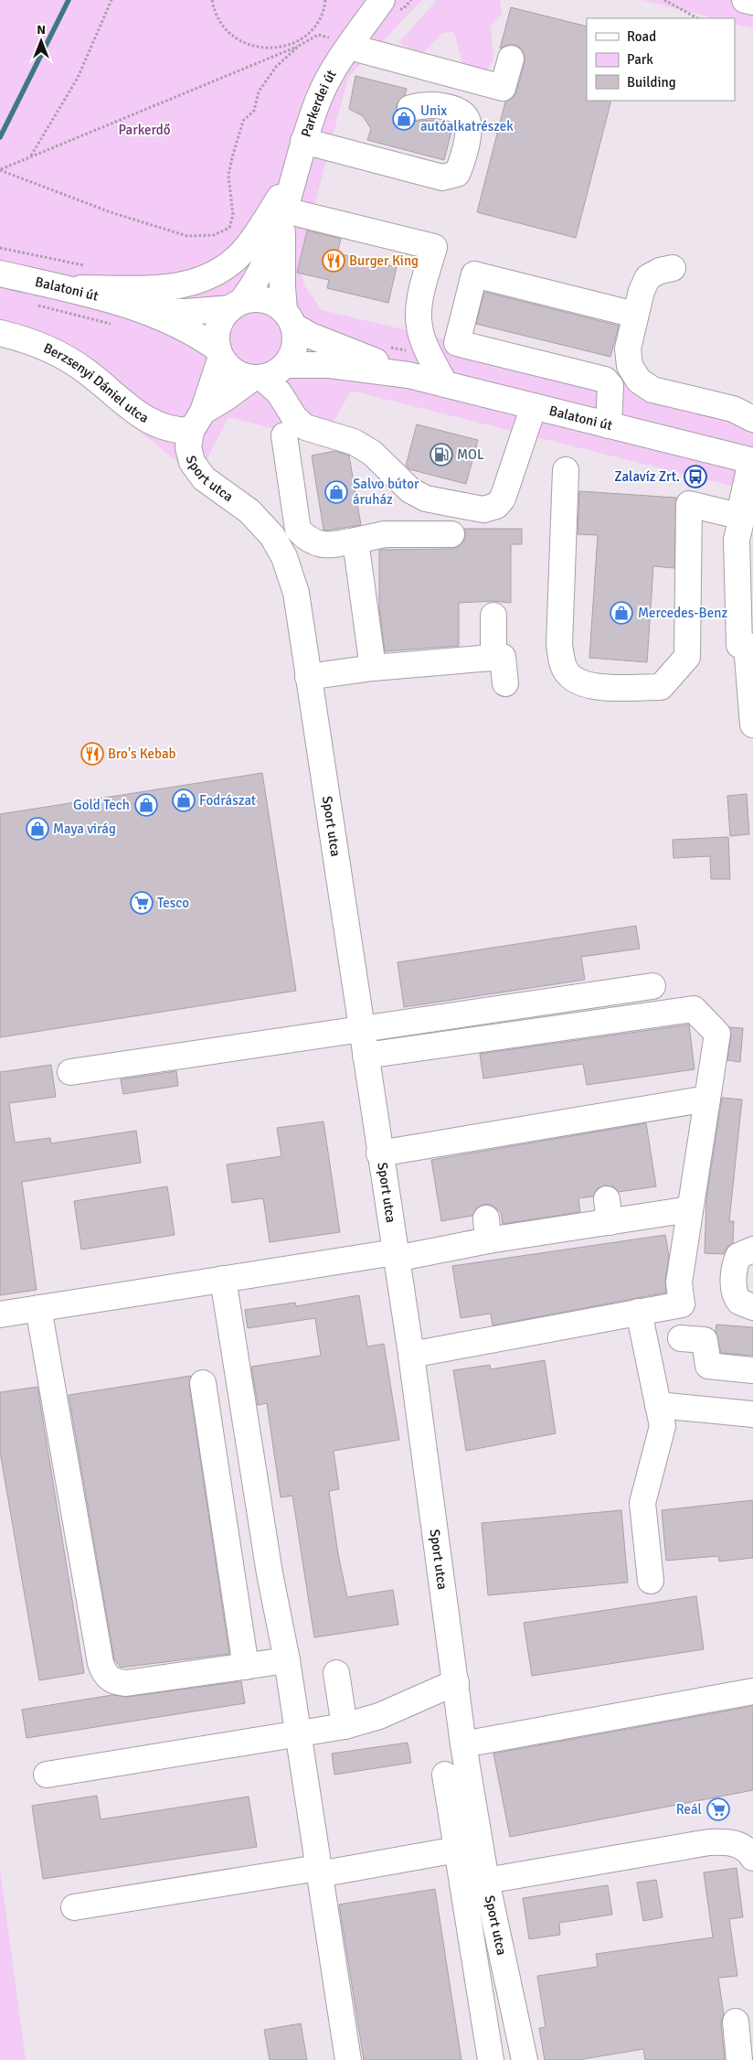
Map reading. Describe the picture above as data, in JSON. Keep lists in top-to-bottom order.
{
  "streets": {
    "street": [
      "Parkerdei út",
      "Balatoni út",
      "Berzsenyi Dániel utca",
      "Sport utca"
    ]
  },
  "crossings": [
    ["Parkerdei út", "Balatoni út"],
    ["Parkerdei út", "Sport utca"],
    ["Balatoni út", "Sport utca"],
    ["Berzsenyi Dániel utca", "Sport utca"]
  ],
  "parks": ["Parkerdő"],
  "places": {
    "shop": [
      "Unix autóalkatrészek",
      "Salvo bútor áruház",
      "Mercedes-Benz",
      "Fodrászat",
      "Gold Tech",
      "Maya virág"
    ],
    "restaurant": ["Burger King", "Bro's Kebab"],
    "fuel station": ["MOL"],
    "bus stop": ["Zalavíz Zrt."],
    "supermarket": ["Tesco", "Reál"]
  },
  "legend": ["Road", "Park", "Building"],
  "north": "top"
}
